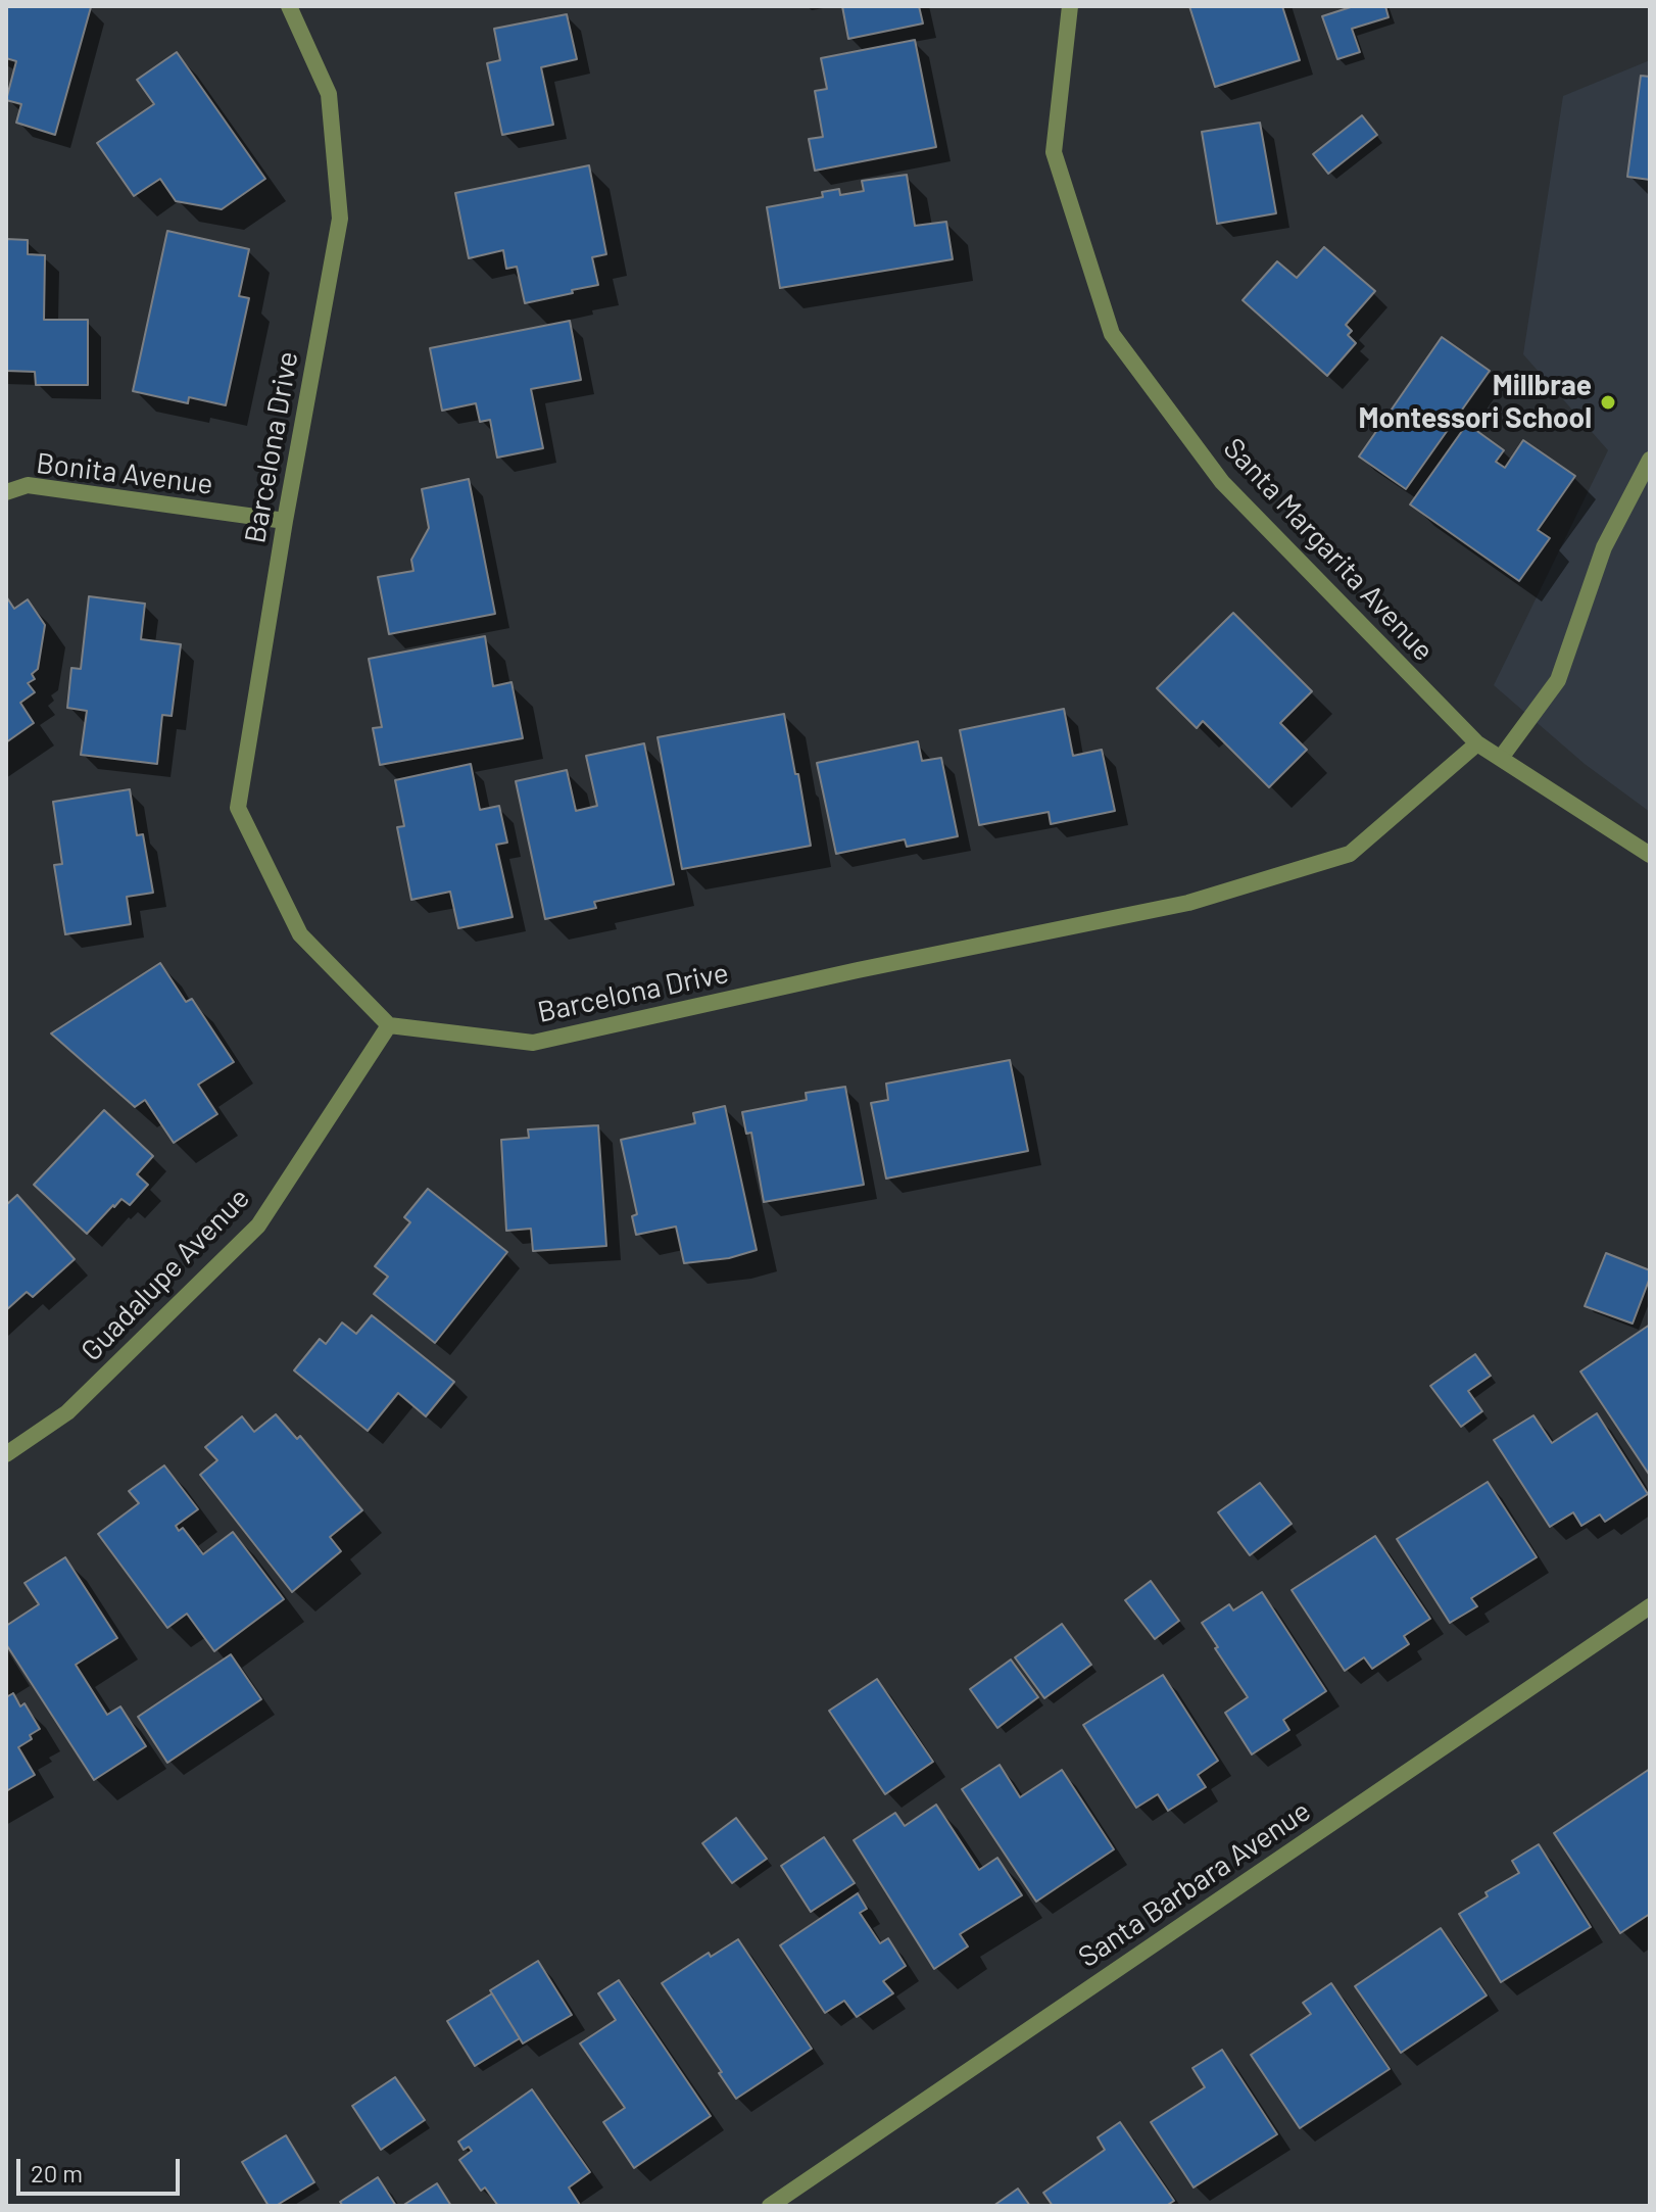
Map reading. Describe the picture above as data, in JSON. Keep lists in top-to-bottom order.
{
  "streets": {
    "street": [
      "Barcelona Drive",
      "Bonita Avenue",
      "Santa Margarita Avenue",
      "Guadalupe Avenue",
      "Santa Barbara Avenue"
    ]
  },
  "crossings": [
    ["Barcelona Drive", "Bonita Avenue"],
    ["Barcelona Drive", "Santa Margarita Avenue"],
    ["Barcelona Drive", "Guadalupe Avenue"]
  ],
  "places": ["Millbrae Montessori School"],
  "scale_bar": "20 m"
}
